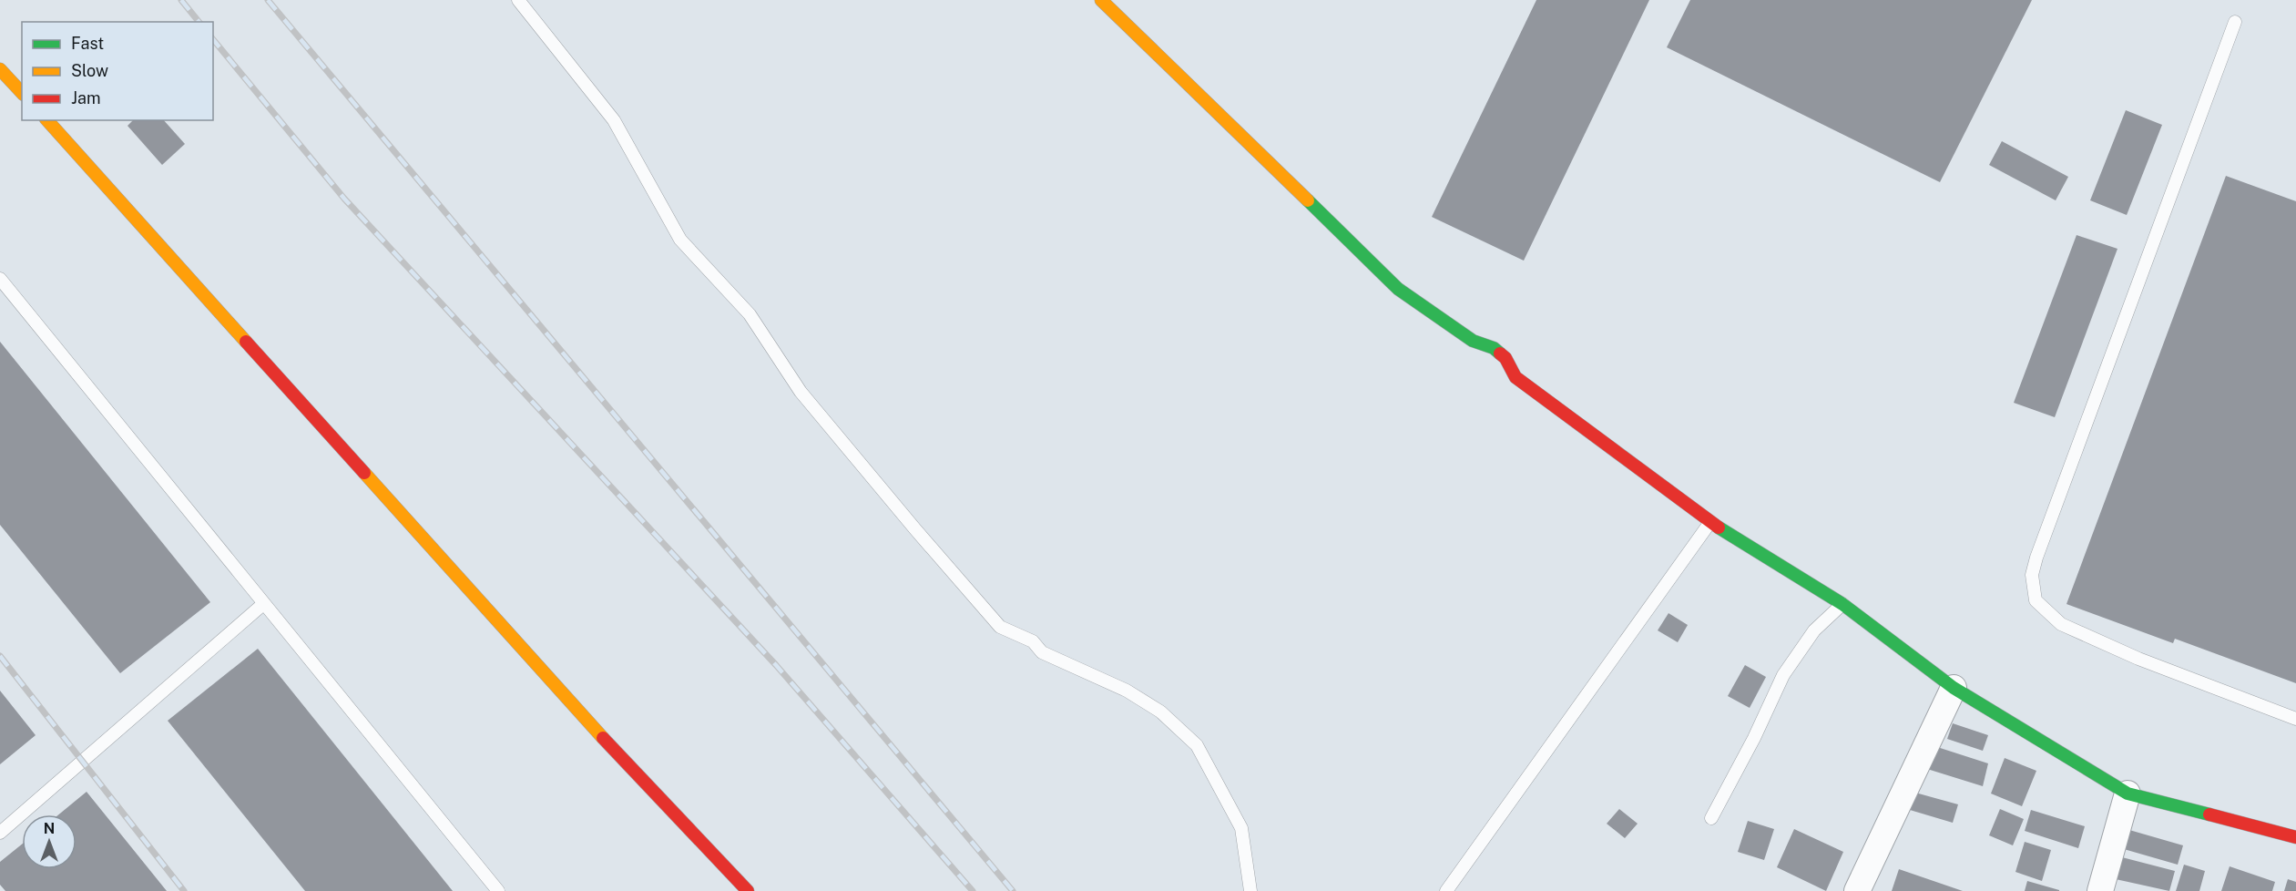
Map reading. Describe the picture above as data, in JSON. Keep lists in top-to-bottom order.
{
  "legend": ["Fast", "Slow", "Jam"],
  "north": "top"
}
